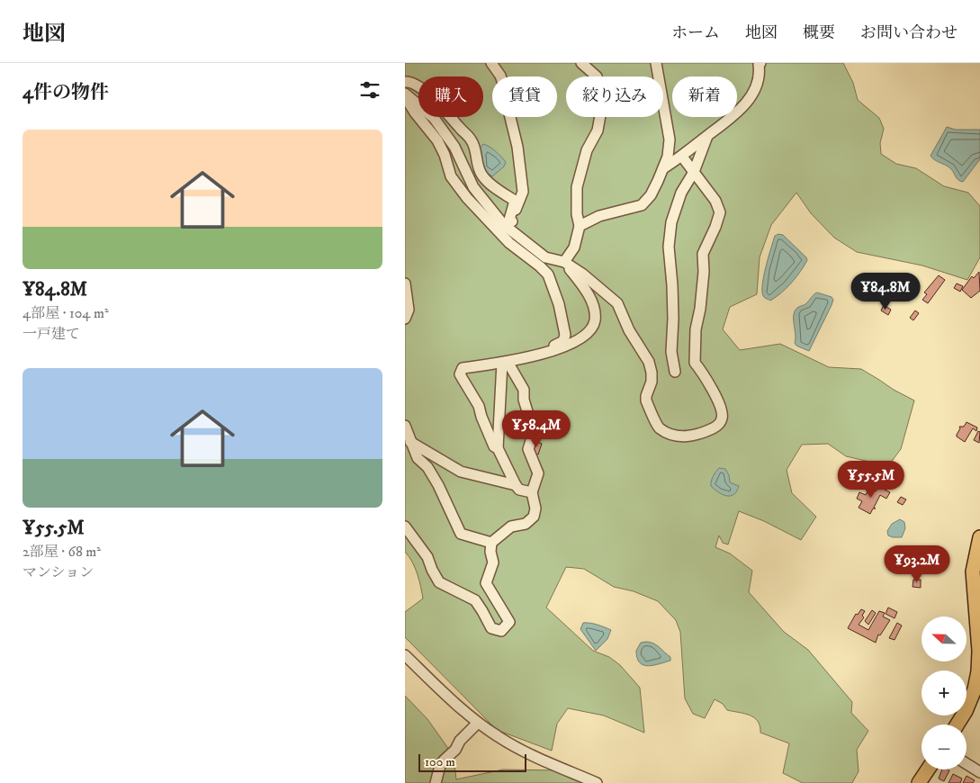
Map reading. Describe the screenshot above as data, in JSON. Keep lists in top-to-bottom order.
{
  "scale_bar": "100 m",
  "north": "left",
  "page": {
    "header": "地図",
    "nav": [
      "ホーム",
      "地図",
      "概要",
      "お問い合わせ"
    ],
    "heading": "4件の物件",
    "chip": [
      "購入",
      "賃貸",
      "絞り込み",
      "新着"
    ],
    "list": [
      {
        "name": "¥84.8M",
        "note": "4部屋 · 104 m² · 一戸建て"
      },
      {
        "name": "¥55.5M",
        "note": "2部屋 · 68 m² · マンション"
      }
    ],
    "price": [
      "¥84.8M",
      "¥58.4M",
      "¥55.5M",
      "¥93.2M"
    ],
    "map_buttons": ["+", "−"],
    "scale": "100 m"
  }
}
